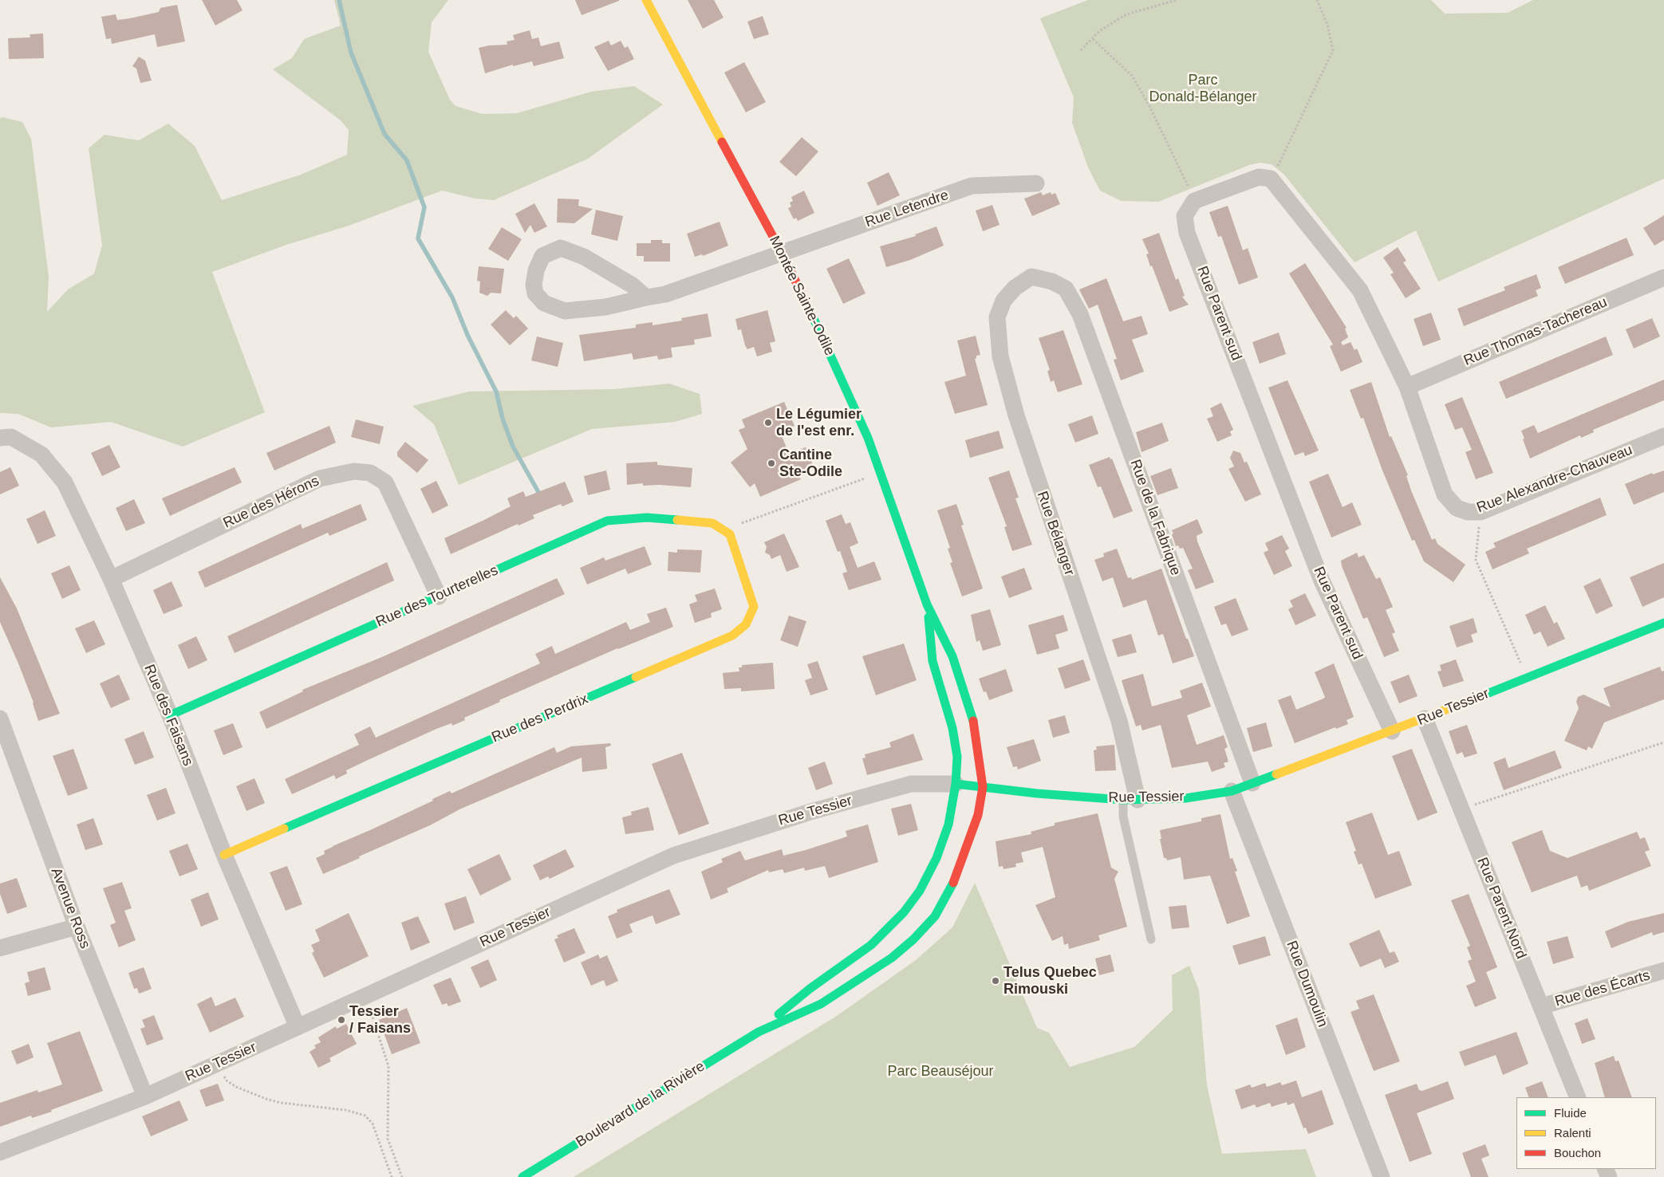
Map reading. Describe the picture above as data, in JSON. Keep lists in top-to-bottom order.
{
  "streets": {
    "street": [
      "Rue Letendre",
      "Montée Sainte-Odile",
      "Rue Parent sud",
      "Rue Thomas-Tachereau",
      "Rue Alexandre-Chauveau",
      "Rue des Hérons",
      "Rue de la Fabrique",
      "Rue Bélanger",
      "Rue des Tourterelles",
      "Rue Tessier",
      "Rue des Faisans",
      "Rue des Perdrix",
      "Avenue Ross",
      "Rue Parent Nord",
      "Rue Dumoulin",
      "Rue des Écarts",
      "Boulevard de la Rivière"
    ]
  },
  "crossings": [
    ["Rue Letendre", "Montée Sainte-Odile"],
    ["Montée Sainte-Odile", "Rue Tessier"],
    ["Montée Sainte-Odile", "Boulevard de la Rivière"],
    ["Rue Parent sud", "Rue Tessier"],
    ["Rue Thomas-Tachereau", "Rue Alexandre-Chauveau"],
    ["Rue des Hérons", "Rue des Tourterelles"],
    ["Rue des Hérons", "Rue des Faisans"],
    ["Rue de la Fabrique", "Rue Bélanger"],
    ["Rue de la Fabrique", "Rue Tessier"],
    ["Rue Bélanger", "Rue Tessier"],
    ["Rue des Tourterelles", "Rue des Faisans"],
    ["Rue des Tourterelles", "Rue des Perdrix"],
    ["Rue Tessier", "Rue des Faisans"],
    ["Rue Tessier", "Avenue Ross"],
    ["Rue Tessier", "Rue Parent Nord"],
    ["Rue Tessier", "Rue Dumoulin"],
    ["Rue Tessier", "Boulevard de la Rivière"],
    ["Rue des Faisans", "Rue des Perdrix"],
    ["Rue Parent Nord", "Rue des Écarts"]
  ],
  "parks": ["Parc Donald-Bélanger", "Parc Beauséjour"],
  "places": [
    "Le Légumier de l'est enr.",
    "Cantine Ste-Odile",
    "Telus Quebec Rimouski",
    "Tessier / Faisans"
  ],
  "legend": ["Fluide", "Ralenti", "Bouchon"]
}
